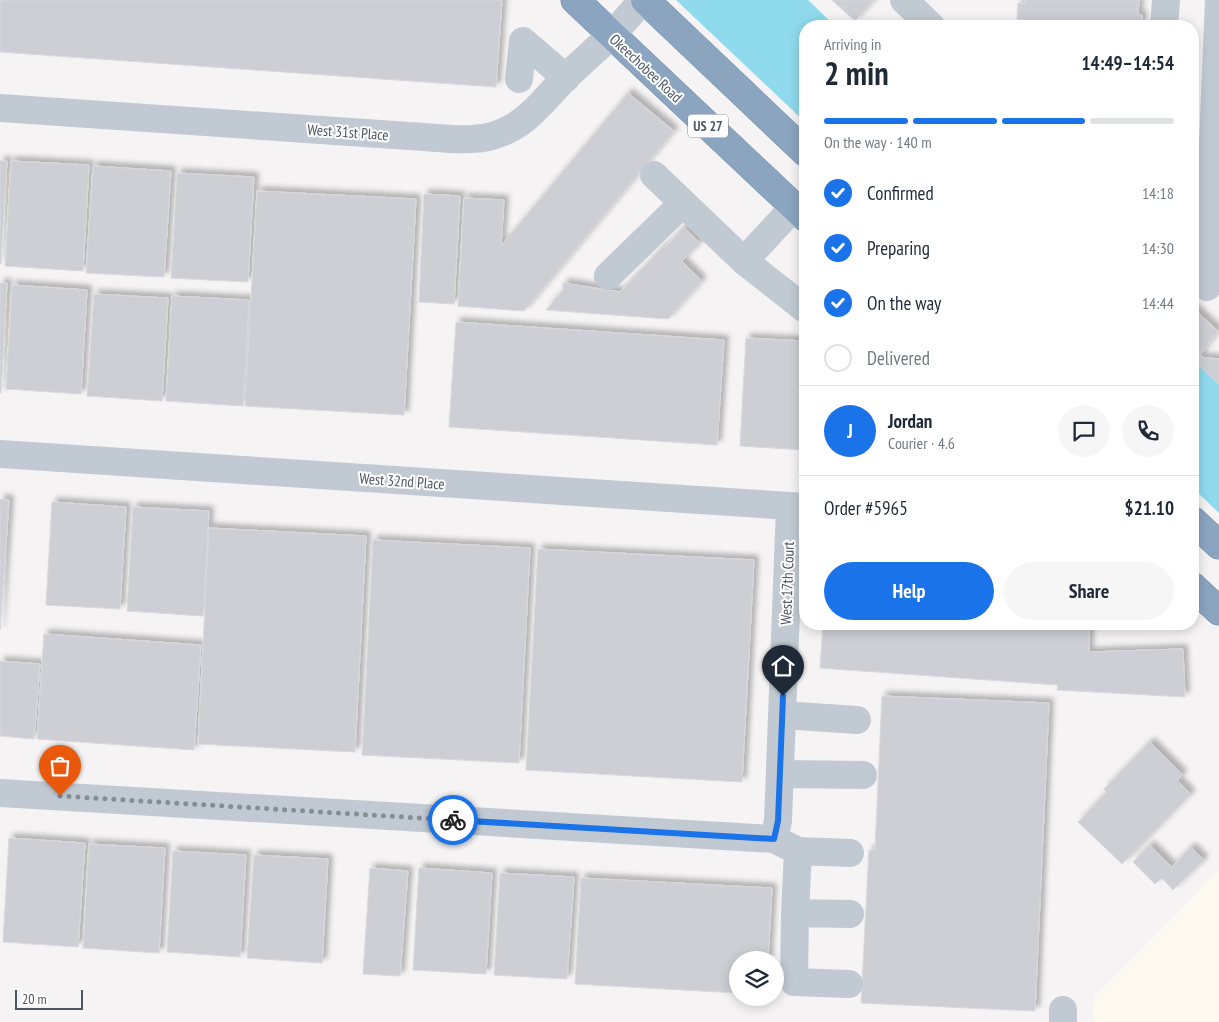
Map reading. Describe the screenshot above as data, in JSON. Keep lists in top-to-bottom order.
{
  "streets": {
    "highway": ["Okeechobee Road", "US 27"],
    "street": ["West 31st Place", "West 32nd Place", "West 17th Court"]
  },
  "crossings": [
    ["Okeechobee Road", "West 31st Place"],
    ["West 32nd Place", "West 17th Court"]
  ],
  "scale_bar": "20 m",
  "page": {
    "heading": ["2 min", "Arriving in", "14:49–14:54"],
    "panel": [
      "Jordan",
      "Courier · 4.6",
      "Order #5965",
      "$21.10"
    ],
    "bar": "On the way · 140 m",
    "list": [
      ["Confirmed", "14:18"],
      ["Preparing", "14:30"],
      ["On the way", "14:44"],
      "Delivered"
    ],
    "round": "J",
    "buttons": ["Help", "Share"],
    "scale": "20 m"
  }
}
